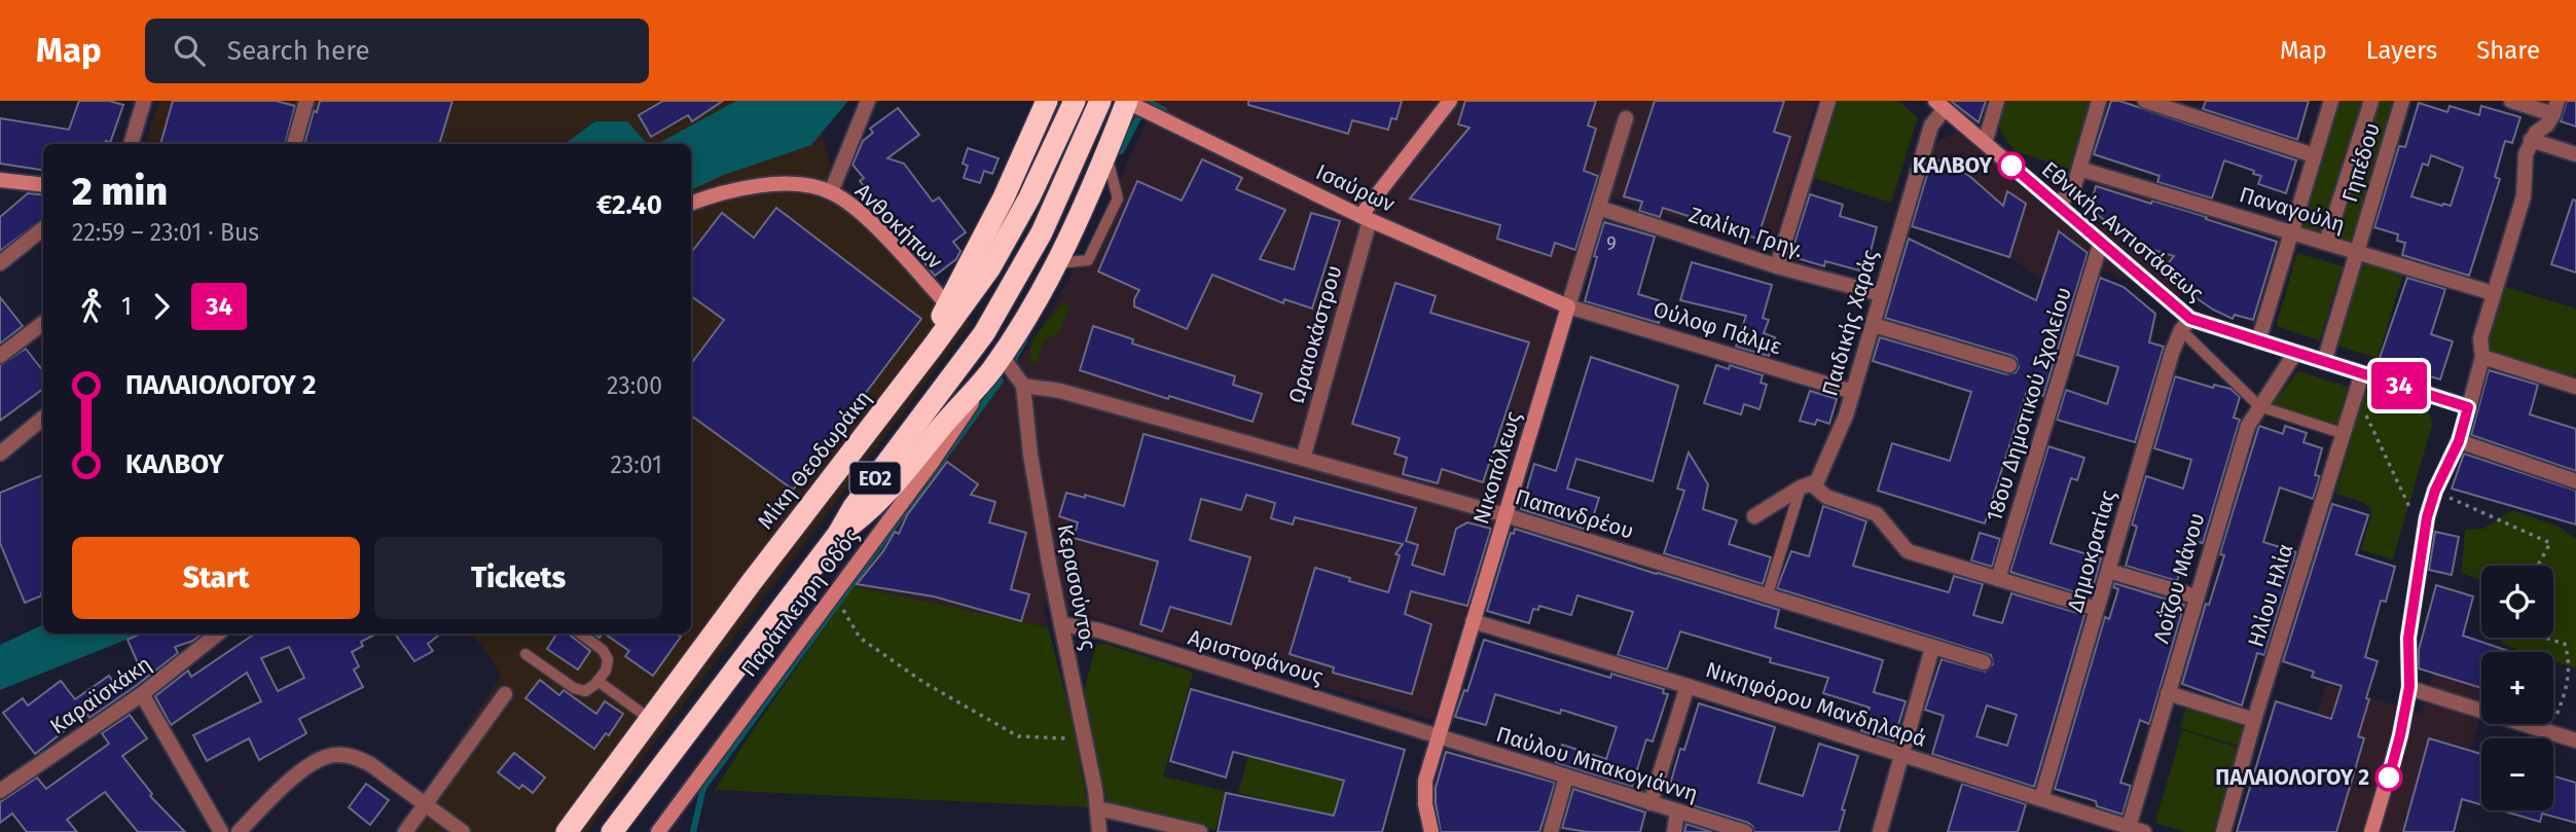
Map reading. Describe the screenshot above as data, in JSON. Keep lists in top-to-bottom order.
{
  "streets": {
    "highway": ["Μίκη Θεοδωράκη", "ΕΟ2"],
    "street": [
      "Γηπέδου",
      "Ισαύρων",
      "Παναγούλη",
      "Ανθοκήπων",
      "Εθνικής Αντιστάσεως",
      "Ζαλίκη Γρηγ.",
      "Παιδικής Χαράς",
      "Ούλοφ Πάλμε",
      "Ωραιοκάστρου",
      "18ου Δημοτικού Σχολείου",
      "Νικοπόλεως",
      "Παπανδρέου",
      "Δημοκρατίας",
      "Λοΐζου Μάνου",
      "Κερασούντος",
      "Ηλίου Ηλία",
      "Παράπλευρη Οδός",
      "Αριστοφάνoυς",
      "Καραϊσκάκη",
      "Νικηφόρου Μανδηλαρά",
      "Παύλου Μπακογιάννη"
    ]
  },
  "crossings": [
    ["Γηπέδου", "Παναγούλη"],
    ["Γηπέδου", "Εθνικής Αντιστάσεως"],
    ["Ισαύρων", "Ούλοφ Πάλμε"],
    ["Ισαύρων", "Ωραιοκάστρου"],
    ["Ισαύρων", "Νικοπόλεως"],
    ["Ισαύρων", "ΕΟ2"],
    ["Ανθοκήπων", "ΕΟ2"],
    ["Εθνικής Αντιστάσεως", "Παιδικής Χαράς"],
    ["Εθνικής Αντιστάσεως", "18ου Δημοτικού Σχολείου"],
    ["Εθνικής Αντιστάσεως", "Δημοκρατίας"],
    ["Εθνικής Αντιστάσεως", "Λοΐζου Μάνου"],
    ["Εθνικής Αντιστάσεως", "Ηλίου Ηλία"],
    ["Ζαλίκη Γρηγ.", "Παιδικής Χαράς"],
    ["Ζαλίκη Γρηγ.", "Νικοπόλεως"],
    ["Παιδικής Χαράς", "Ούλοφ Πάλμε"],
    ["Ούλοφ Πάλμε", "Νικοπόλεως"],
    ["Ωραιοκάστρου", "Παπανδρέου"],
    ["Μίκη Θεοδωράκη", "ΕΟ2"],
    ["Νικοπόλεως", "Παπανδρέου"],
    ["Νικοπόλεως", "Αριστοφάνoυς"],
    ["Νικοπόλεως", "Νικηφόρου Μανδηλαρά"],
    ["Νικοπόλεως", "Παύλου Μπακογιάννη"],
    ["ΕΟ2", "Κερασούντος"],
    ["ΕΟ2", "Παράπλευρη Οδός"],
    ["Παπανδρέου", "Κερασούντος"],
    ["Δημοκρατίας", "Νικηφόρου Μανδηλαρά"],
    ["Λοΐζου Μάνου", "Νικηφόρου Μανδηλαρά"],
    ["Κερασούντος", "Παράπλευρη Οδός"],
    ["Κερασούντος", "Αριστοφάνoυς"],
    ["Αριστοφάνoυς", "Παύλου Μπακογιάννη"]
  ],
  "places": ["ΚΑΛΒΟΥ", "ΠΑΛΑΙΟΛΟΓΟΥ 2"],
  "lines": ["bus line 34"],
  "house_numbers": ["9"],
  "page": {
    "header": "Map",
    "search": "Search here",
    "nav": ["Map", "Layers", "Share"],
    "on_map": "34",
    "heading": ["2 min", "22:59 – 23:01 · Bus", "€2.40"],
    "legs": ["1", "34"],
    "list": [
      {
        "name": "ΠΑΛΑΙΟΛΟΓΟΥ 2",
        "value": "23:00"
      },
      {
        "name": "ΚΑΛΒΟΥ",
        "value": "23:01"
      }
    ],
    "buttons": ["Start", "Tickets"],
    "map_buttons": ["+", "−"]
  }
}
